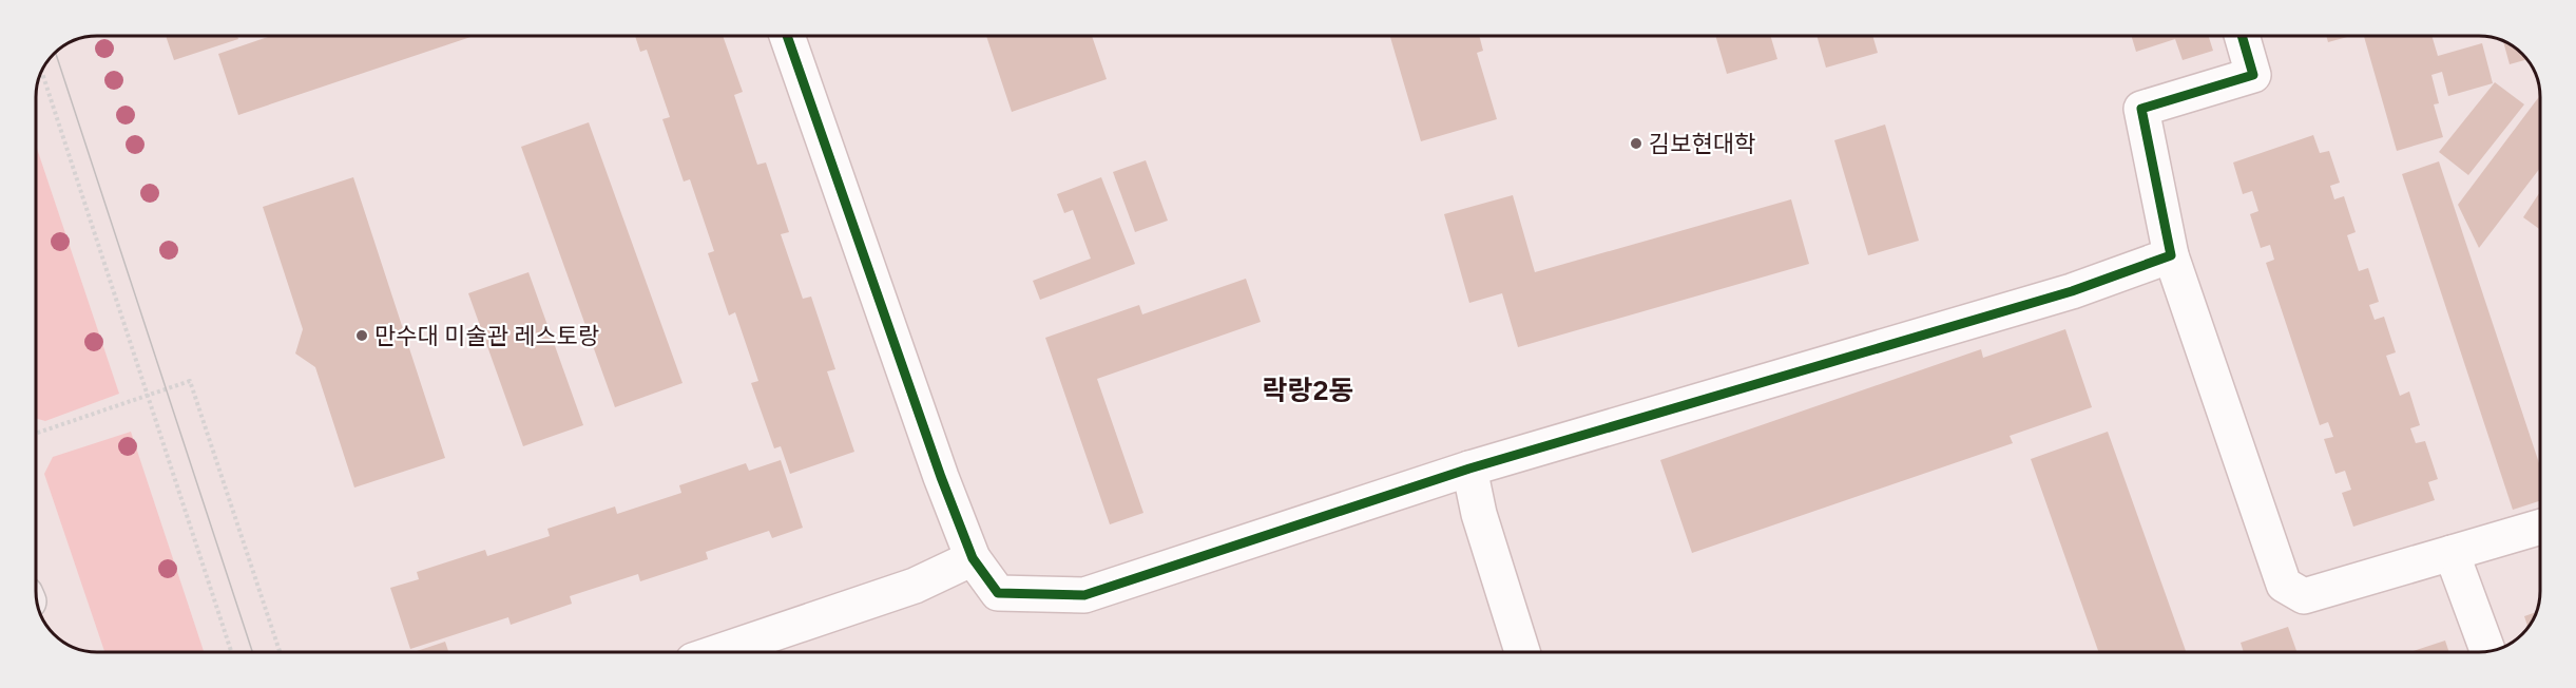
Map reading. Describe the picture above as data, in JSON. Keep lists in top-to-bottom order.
{
  "districts": ["락랑2동"],
  "places": ["김보현대학", "만수대 미술관 레스토랑"]
}
